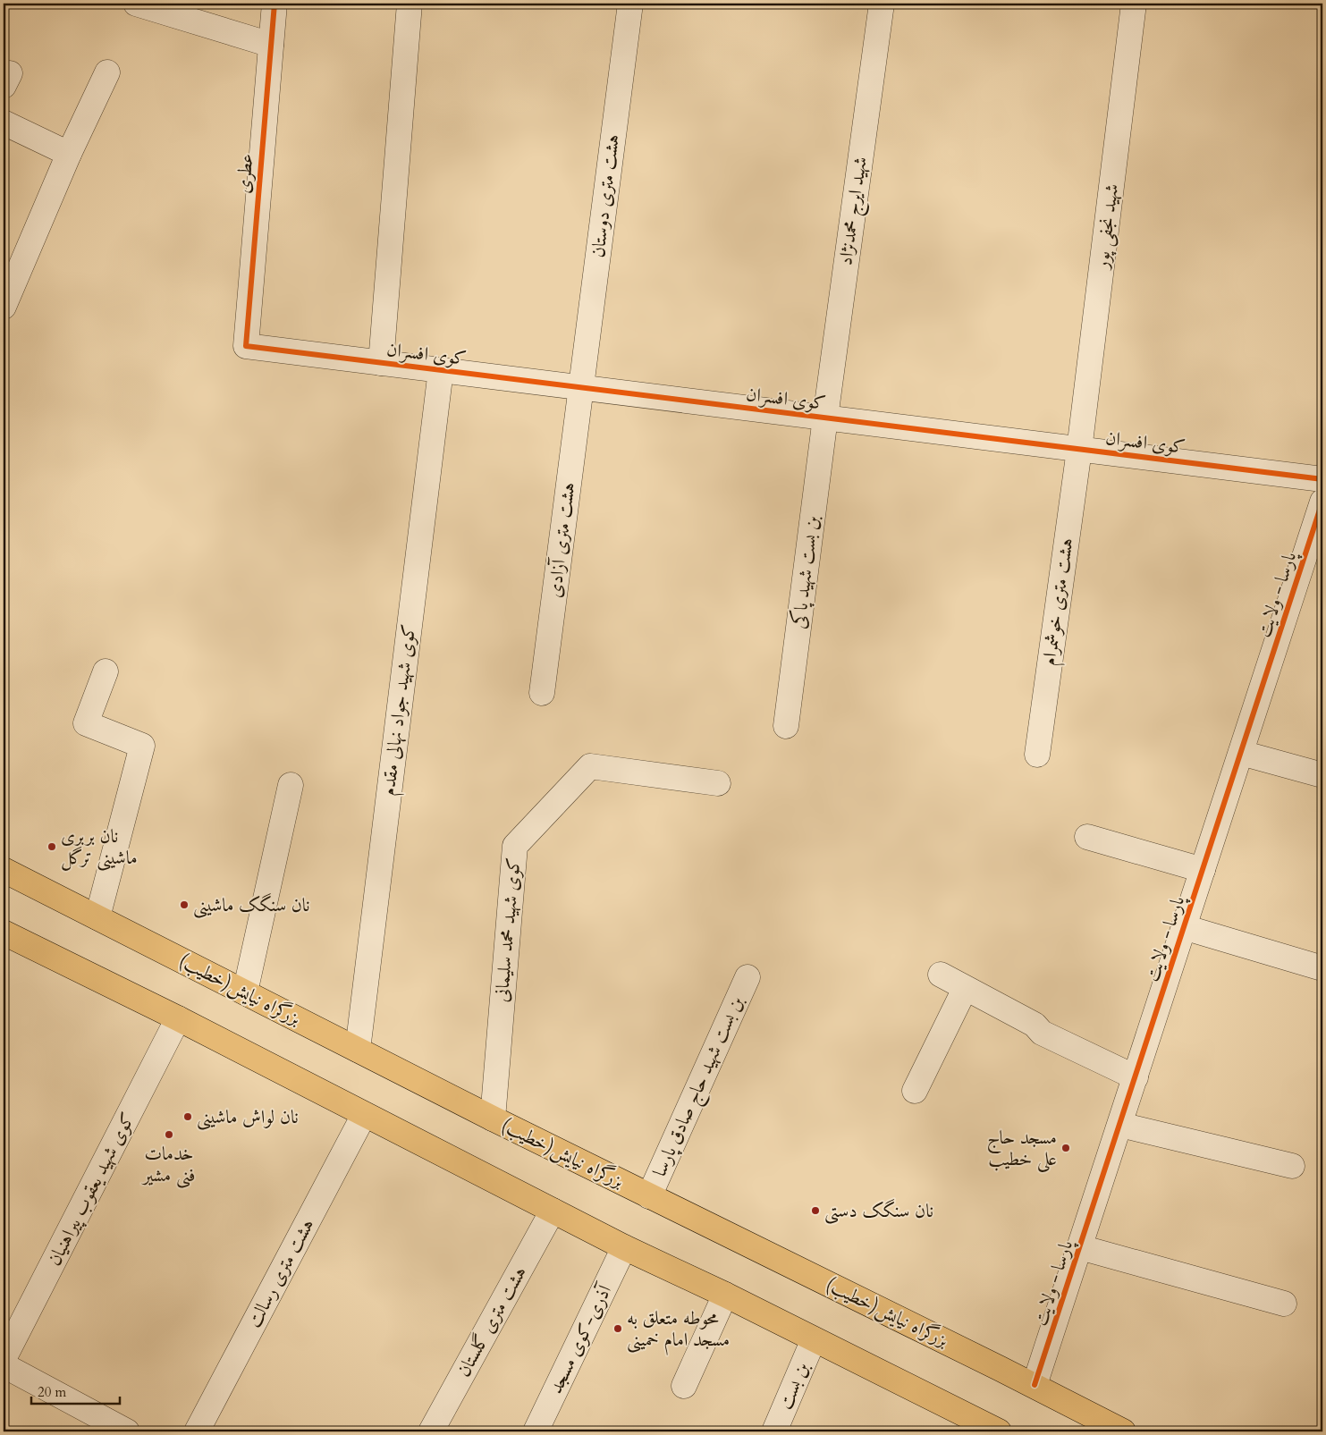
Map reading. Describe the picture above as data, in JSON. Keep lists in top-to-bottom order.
{
  "streets": {
    "highway": ["بزرگراه نیایش(خطیب)"],
    "street": [
      "عطری",
      "هشت متری دوستان",
      "شهید ایرج محمدنژاد",
      "شهید نجفی پور",
      "کوی افسران",
      "هشت متری آزادی",
      "بن بست شهید پاکى",
      "پارسا - ولایت",
      "هشت متری خوشمرام",
      "کوی شهید جواد نهالی مقدم",
      "کوی شهید محمد سلیمانی",
      "بن بست شهید حاج صادق پارسا",
      "کوی شهید یعقوب پیراهنیان",
      "هشت متری رسالت",
      "هشت متری گلستان",
      "آذری-کوی مسجد",
      "بن بست"
    ]
  },
  "crossings": [
    ["عطری", "کوی افسران"],
    ["هشت متری دوستان", "کوی افسران"],
    ["هشت متری دوستان", "هشت متری آزادی"],
    ["شهید ایرج محمدنژاد", "کوی افسران"],
    ["شهید ایرج محمدنژاد", "بن بست شهید پاکى"],
    ["شهید نجفی پور", "کوی افسران"],
    ["شهید نجفی پور", "هشت متری خوشمرام"],
    ["کوی افسران", "هشت متری آزادی"],
    ["کوی افسران", "بن بست شهید پاکى"],
    ["کوی افسران", "هشت متری خوشمرام"],
    ["کوی افسران", "کوی شهید جواد نهالی مقدم"],
    ["پارسا - ولایت", "بزرگراه نیایش(خطیب)"],
    ["کوی شهید جواد نهالی مقدم", "بزرگراه نیایش(خطیب)"],
    ["کوی شهید محمد سلیمانی", "بزرگراه نیایش(خطیب)"],
    ["بزرگراه نیایش(خطیب)", "بن بست شهید حاج صادق پارسا"]
  ],
  "places": [
    "نان بربری ماشینی ترگل",
    "نان سنگک ماشینی",
    "نان لواش ماشینی",
    "خدمات فنی مشیر",
    "مسجد حاج علی خطیب",
    "نان سنگک دستی",
    "محوطه متعلق به مسجد امام خمینی"
  ],
  "scale_bar": "20 m"
}
